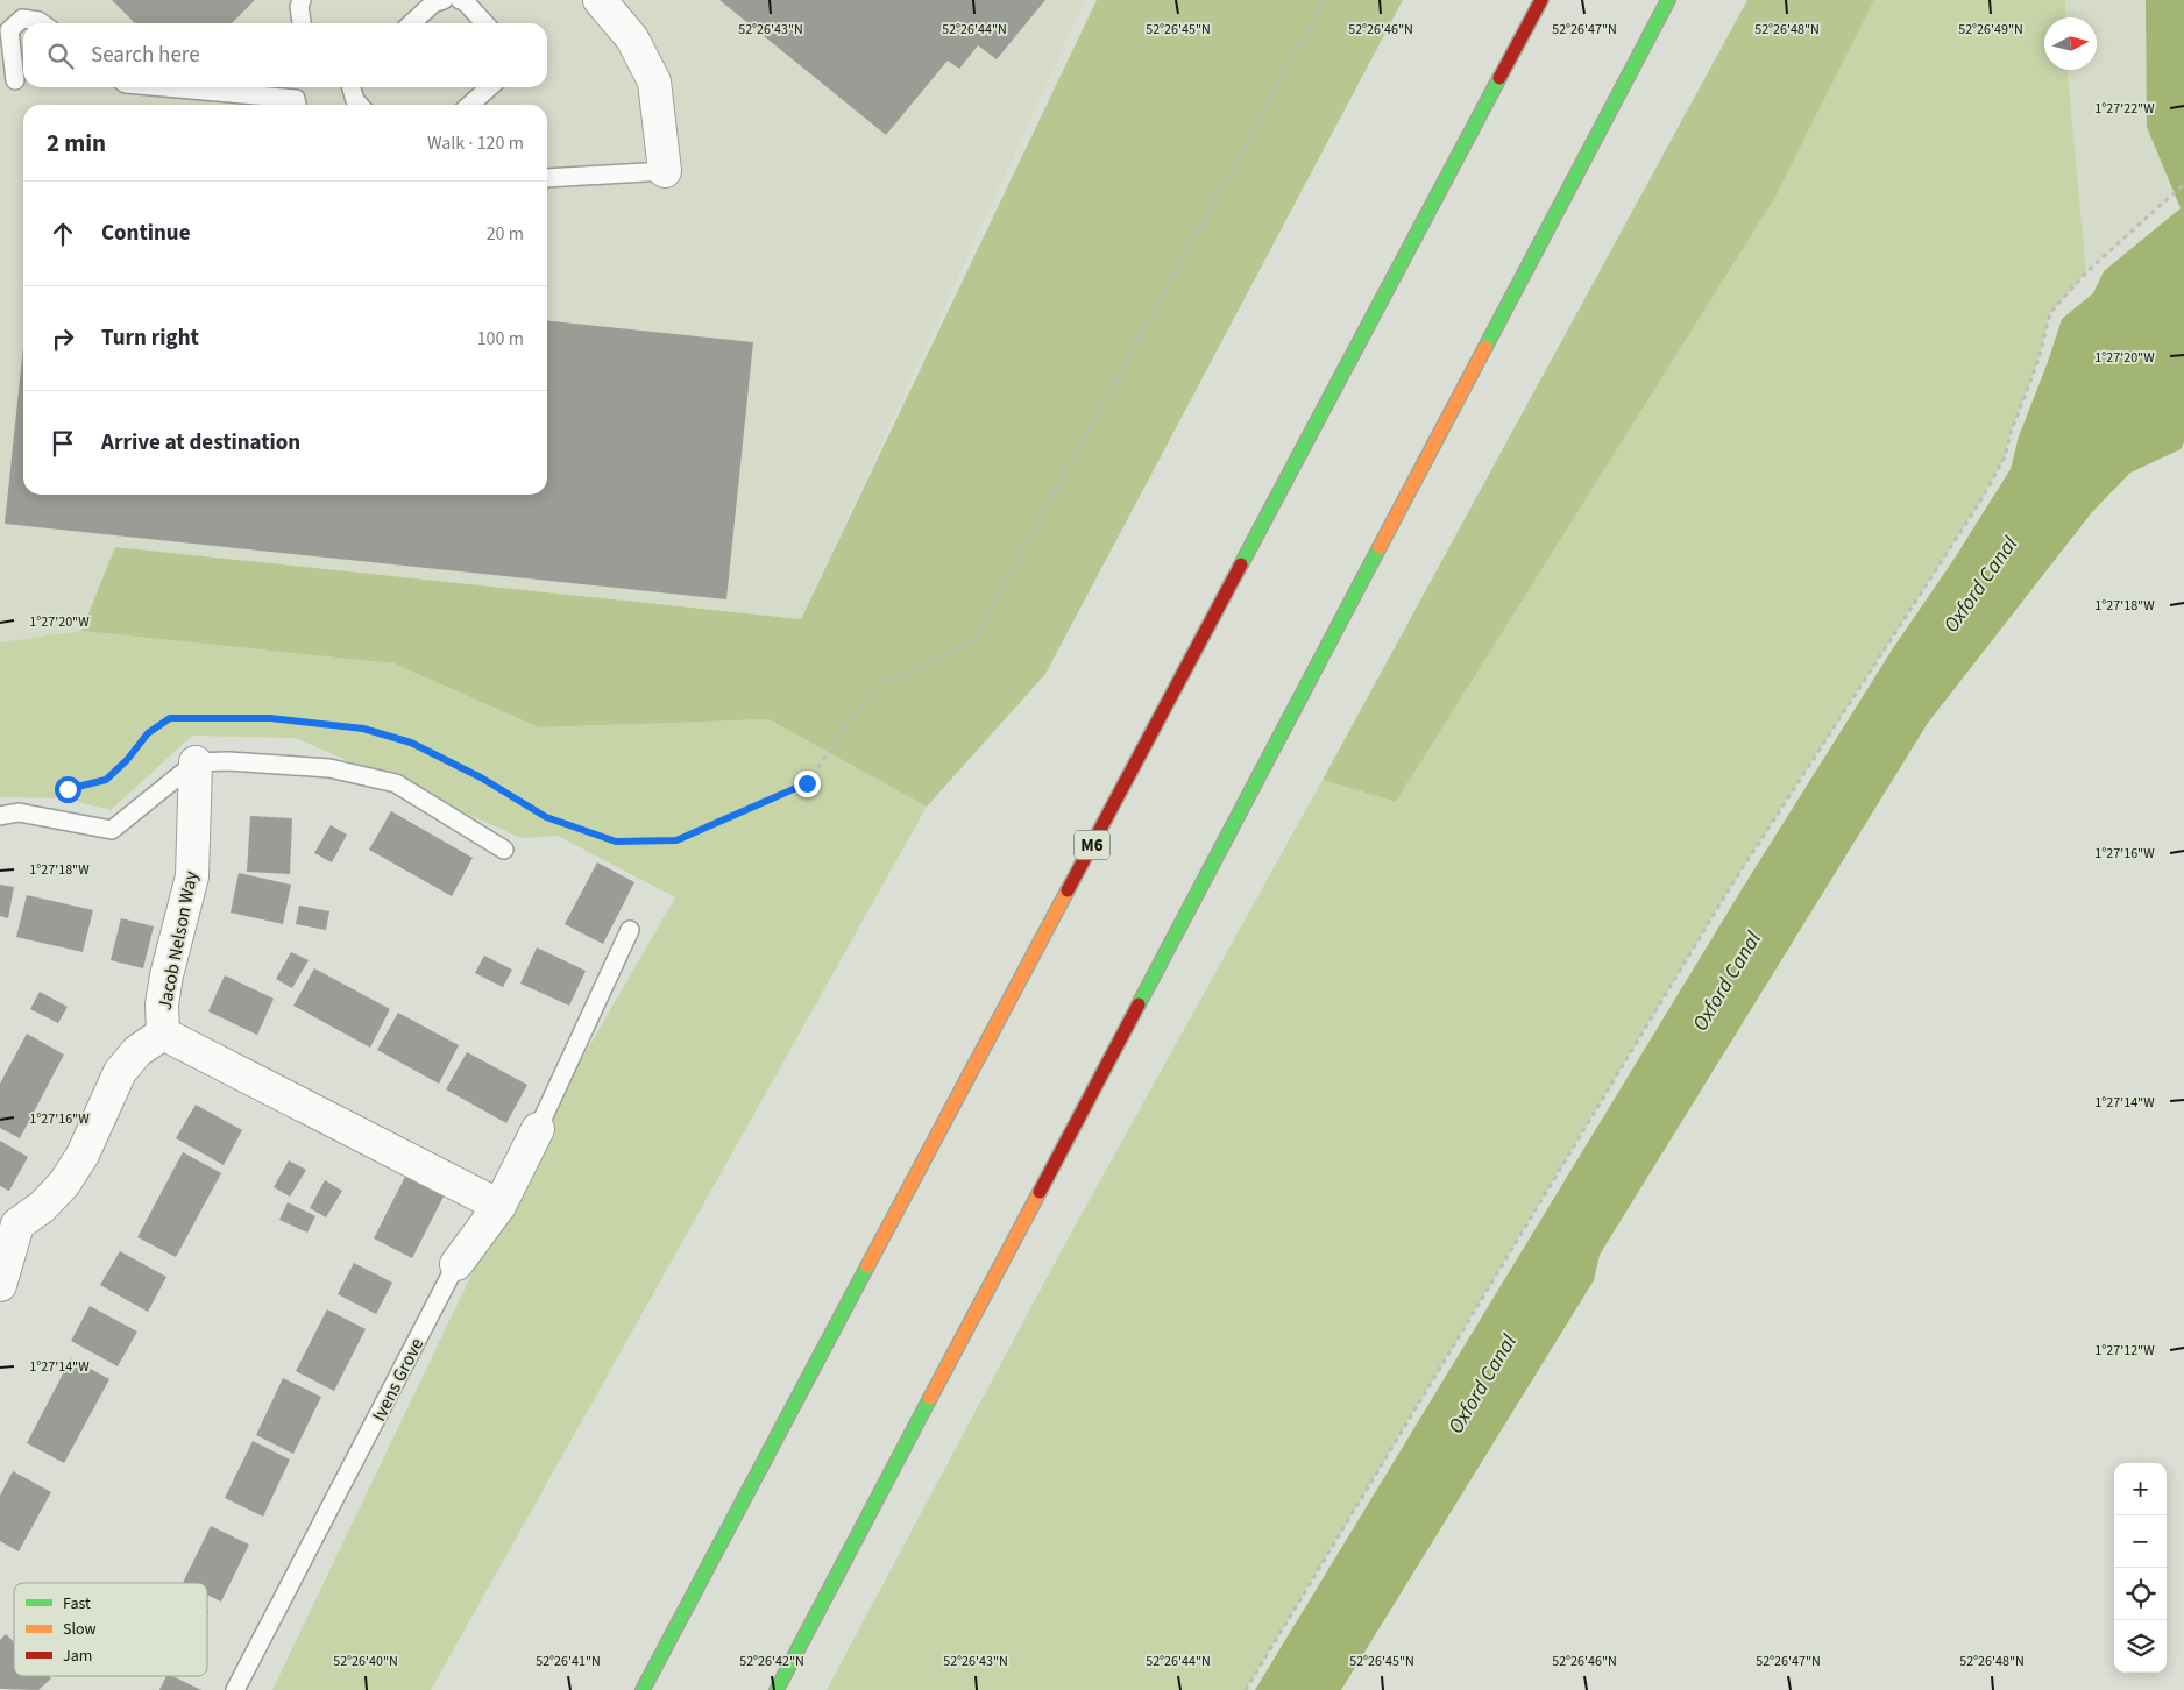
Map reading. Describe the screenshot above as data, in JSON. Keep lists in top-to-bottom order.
{
  "streets": {
    "highway": ["M6"],
    "street": ["Jacob Nelson Way", "Ivens Grove"]
  },
  "water": ["Oxford Canal"],
  "legend": ["Fast", "Slow", "Jam"],
  "north": "right",
  "page": {
    "search": "Search here",
    "heading": ["2 min", "Walk · 120 m"],
    "list": [
      ["Continue", "20 m"],
      ["Turn right", "100 m"],
      "Arrive at destination"
    ],
    "map_buttons": ["+", "−"]
  },
  "coordinates": [
    "52°26'43\"N",
    "52°26'44\"N",
    "52°26'45\"N",
    "52°26'46\"N",
    "52°26'47\"N",
    "52°26'48\"N",
    "52°26'49\"N",
    "1°27'22\"W",
    "1°27'20\"W",
    "1°27'18\"W",
    "1°27'16\"W",
    "1°27'14\"W",
    "1°27'12\"W",
    "52°26'40\"N",
    "52°26'41\"N",
    "52°26'42\"N"
  ]
}
